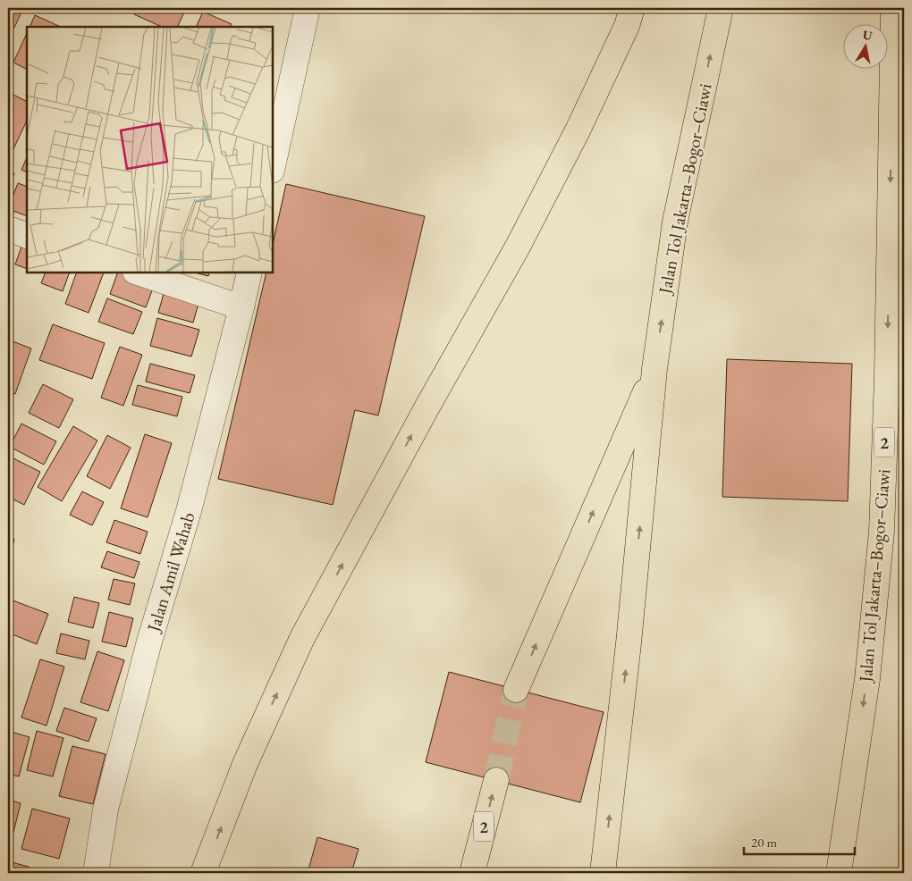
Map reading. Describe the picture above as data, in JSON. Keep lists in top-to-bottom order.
{
  "streets": {
    "highway": ["Jalan Tol Jakarta–Bogor–Ciawi", "2"],
    "street": ["Jalan Amil Wahab"]
  },
  "scale_bar": "20 m",
  "north": "top"
}
